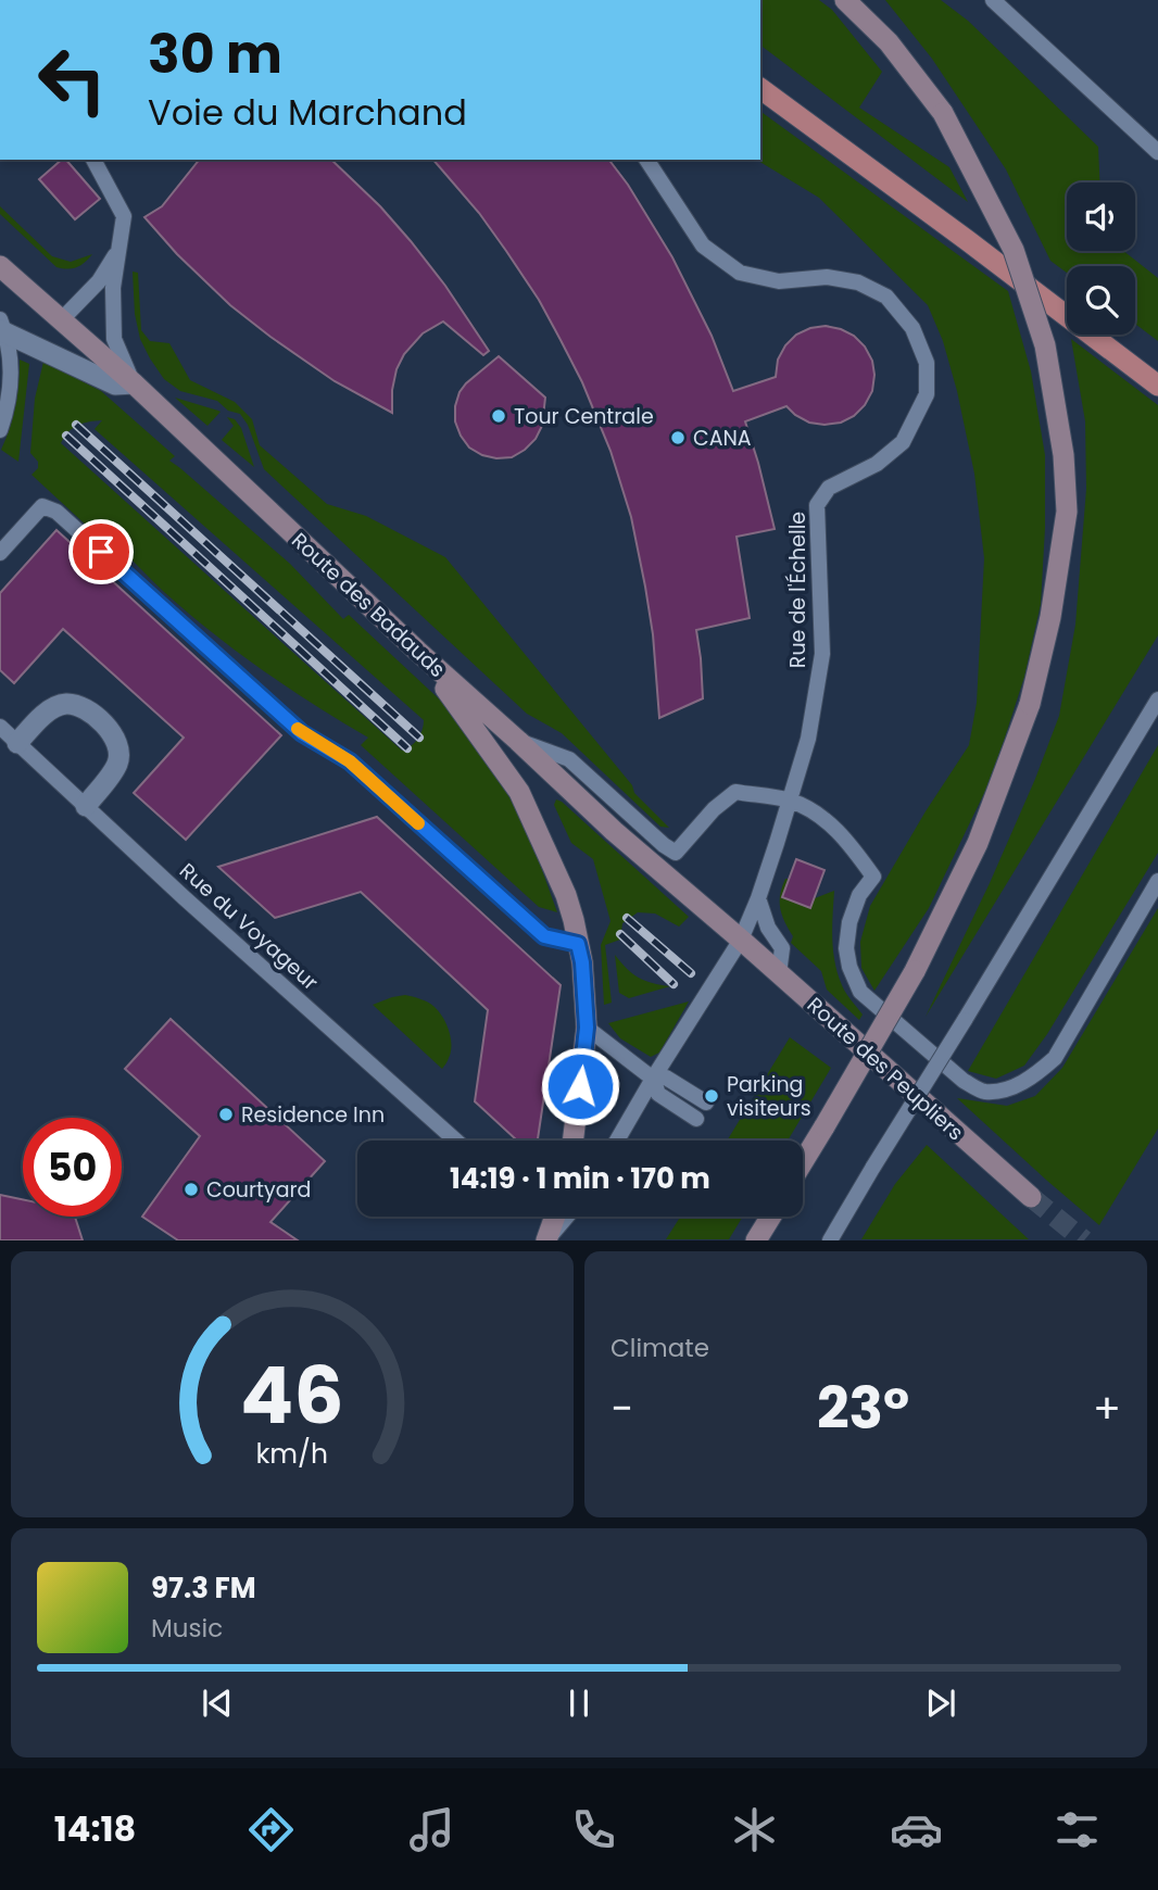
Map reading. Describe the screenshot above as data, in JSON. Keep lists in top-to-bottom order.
{
  "streets": {
    "main road": ["Route des Badauds", "Route des Peupliers"],
    "lane": ["Rue de l'Échelle", "Rue du Voyageur"]
  },
  "crossings": [
    ["Rue de l'Échelle", "Route des Badauds"],
    ["Rue de l'Échelle", "Route des Peupliers"],
    ["Route des Badauds", "Route des Peupliers"]
  ],
  "places": [
    "Tour Centrale",
    "CANA",
    "Parking visiteurs",
    "Residence Inn",
    "Courtyard"
  ],
  "page": {
    "turn": ["30 m", "Voie du Marchand"],
    "limit": "50",
    "trip": "14:19 · 1 min · 170 m",
    "tile": "Climate",
    "heat": ["−", "23°", "+"],
    "song": ["97.3 FM", "Music"],
    "tabs": "14:18",
    "gauge": ["46", "km/h"]
  }
}
